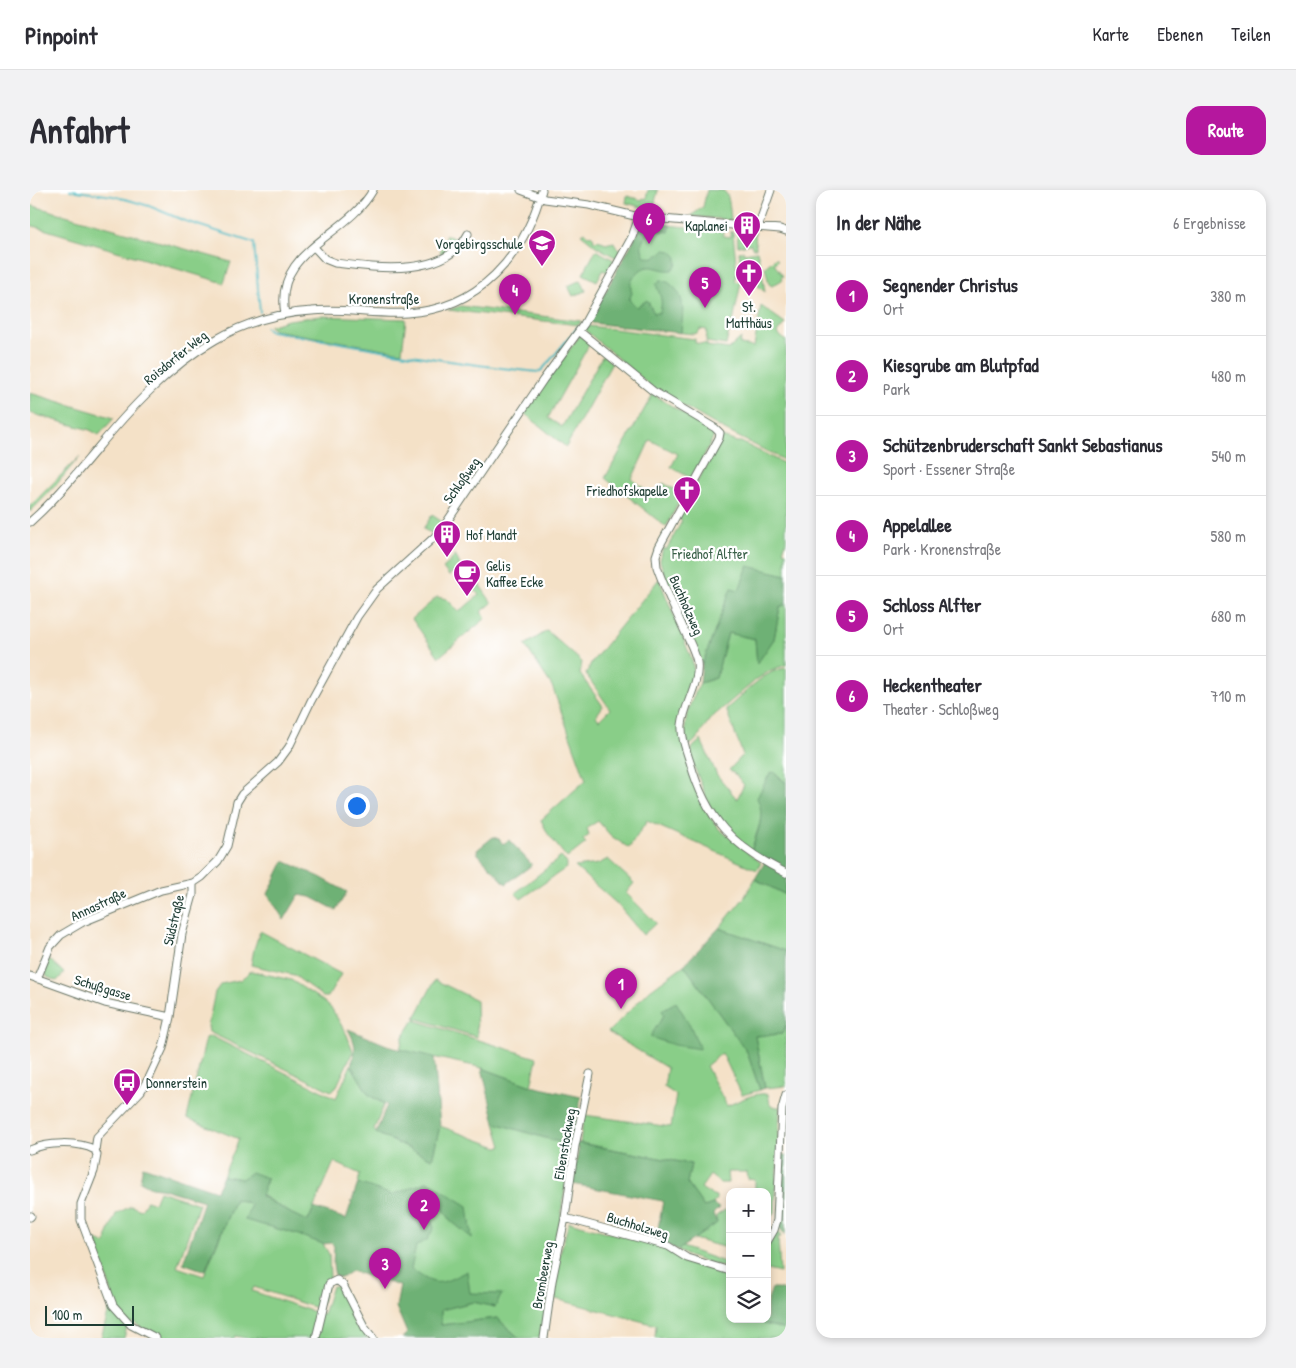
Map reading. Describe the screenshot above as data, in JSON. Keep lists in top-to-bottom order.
{
  "streets": {
    "street": [
      "Kronenstraße",
      "Roisdorfer Weg",
      "Schloßweg",
      "Buchholzweg",
      "Annastraße",
      "Südstraße",
      "Schußgasse",
      "Eibenstockweg",
      "Brombeerweg"
    ]
  },
  "crossings": [
    ["Kronenstraße", "Roisdorfer Weg"],
    ["Schloßweg", "Buchholzweg"],
    ["Schloßweg", "Südstraße"],
    ["Buchholzweg", "Eibenstockweg"],
    ["Buchholzweg", "Brombeerweg"],
    ["Annastraße", "Südstraße"],
    ["Annastraße", "Schußgasse"],
    ["Südstraße", "Schußgasse"],
    ["Eibenstockweg", "Brombeerweg"]
  ],
  "parks": ["Friedhof Alfter"],
  "places": {
    "building": ["Kaplanei", "Hof Mandt"],
    "school or university": ["Vorgebirgsschule"],
    "church": ["St. Matthäus", "Friedhofskapelle"],
    "cafe": ["Gelis Kaffee Ecke"],
    "bus stop": ["Donnerstein"]
  },
  "scale_bar": "100 m",
  "page": {
    "header": "Pinpoint",
    "nav": ["Karte", "Ebenen", "Teilen"],
    "buttons": "Route",
    "title": "Anfahrt",
    "heading": ["In der Nähe", "6 Ergebnisse"],
    "pins": [
      "6",
      "5",
      "4",
      "1",
      "2",
      "3"
    ],
    "list": [
      {
        "mark": "1",
        "name": "Segnender Christus",
        "note": "Ort",
        "value": "380 m"
      },
      {
        "mark": "2",
        "name": "Kiesgrube am Blutpfad",
        "note": "Park",
        "value": "480 m"
      },
      {
        "mark": "3",
        "name": "Schützenbruderschaft Sankt Sebastianus",
        "note": "Sport · Essener Straße",
        "value": "540 m"
      },
      {
        "mark": "4",
        "name": "Appelallee",
        "note": "Park · Kronenstraße",
        "value": "580 m"
      },
      {
        "mark": "5",
        "name": "Schloss Alfter",
        "note": "Ort",
        "value": "680 m"
      },
      {
        "mark": "6",
        "name": "Heckentheater",
        "note": "Theater · Schloßweg",
        "value": "710 m"
      }
    ],
    "map_buttons": ["+", "−"],
    "scale": "100 m"
  }
}
